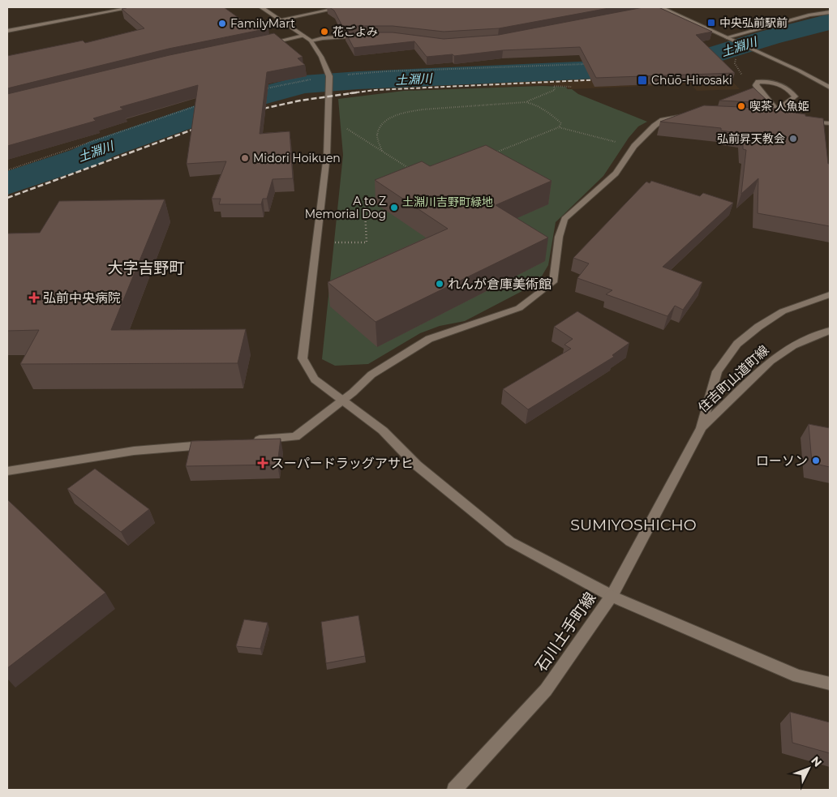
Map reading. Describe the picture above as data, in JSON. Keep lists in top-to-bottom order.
{
  "streets": {
    "street": ["住吉町山道町線", "石川土手町線"]
  },
  "crossings": [
    ["住吉町山道町線", "石川土手町線"]
  ],
  "districts": ["大字吉野町", "SUMIYOSHICHO"],
  "water": ["土淵川"],
  "parks": ["土淵川吉野町緑地"],
  "places": {
    "transit": ["中央弘前駅前", "Chūō-Hirosaki"],
    "other": [
      "FamilyMart",
      "花ごよみ",
      "喫茶 人魚姫",
      "弘前昇天教会",
      "Midori Hoikuen",
      "A to Z Memorial Dog",
      "れんが倉庫美術館",
      "ローソン"
    ],
    "health": ["弘前中央病院", "スーパードラッグアサヒ"]
  },
  "north": "top right"
}
